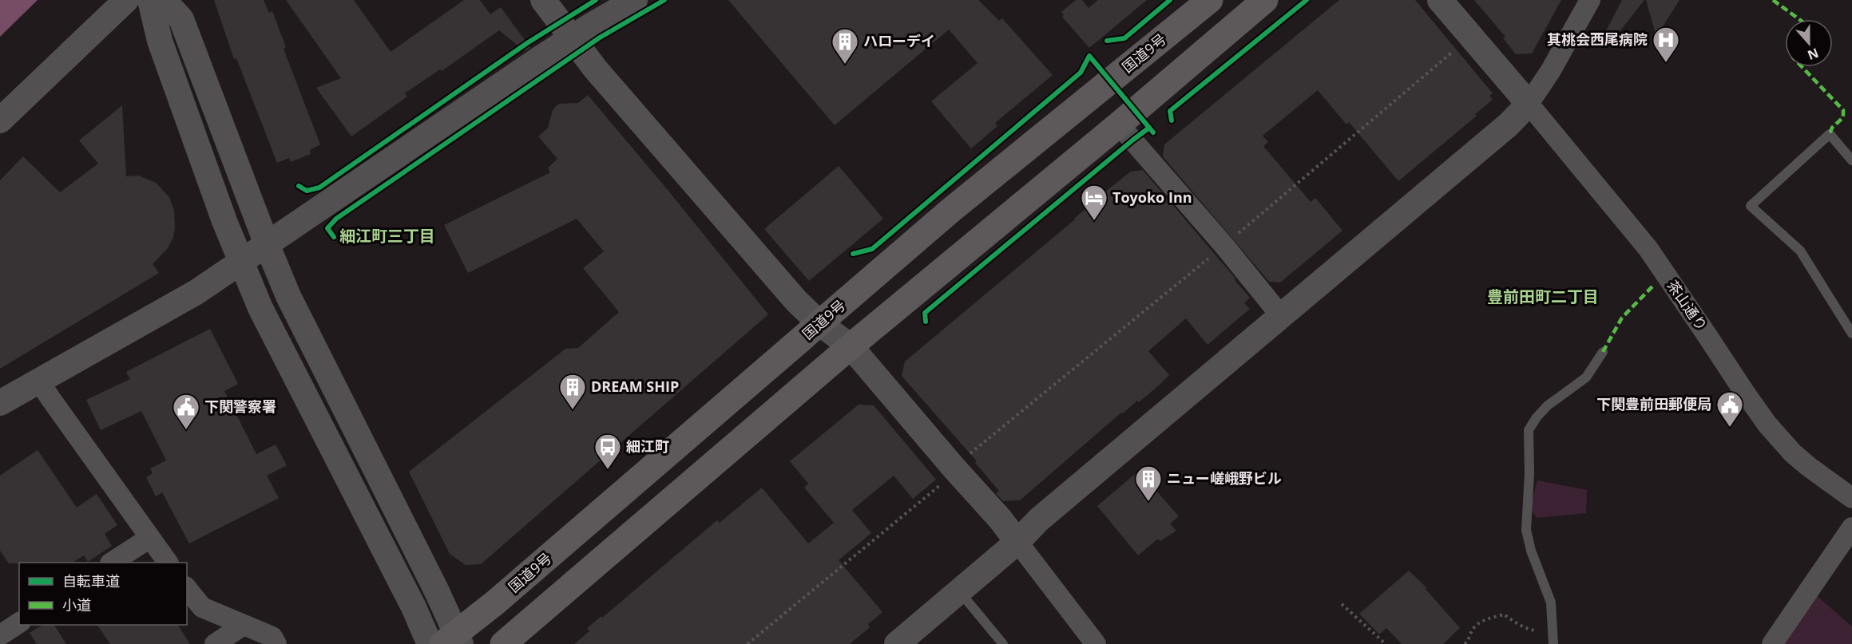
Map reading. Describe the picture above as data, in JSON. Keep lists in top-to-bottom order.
{
  "streets": {
    "highway": ["国道9号"],
    "street": ["茶山通り"]
  },
  "districts": ["細江町三丁目", "豊前田町二丁目"],
  "places": {
    "hospital": ["其桃会西尾病院"],
    "building": ["ハローデイ", "DREAM SHIP", "ニュー嵯峨野ビル"],
    "hotel": ["Toyoko Inn"],
    "public building": ["下関豊前田郵便局", "下関警察署"],
    "bus stop": ["細江町"]
  },
  "legend": ["自転車道", "小道"],
  "north": "bottom"
}
